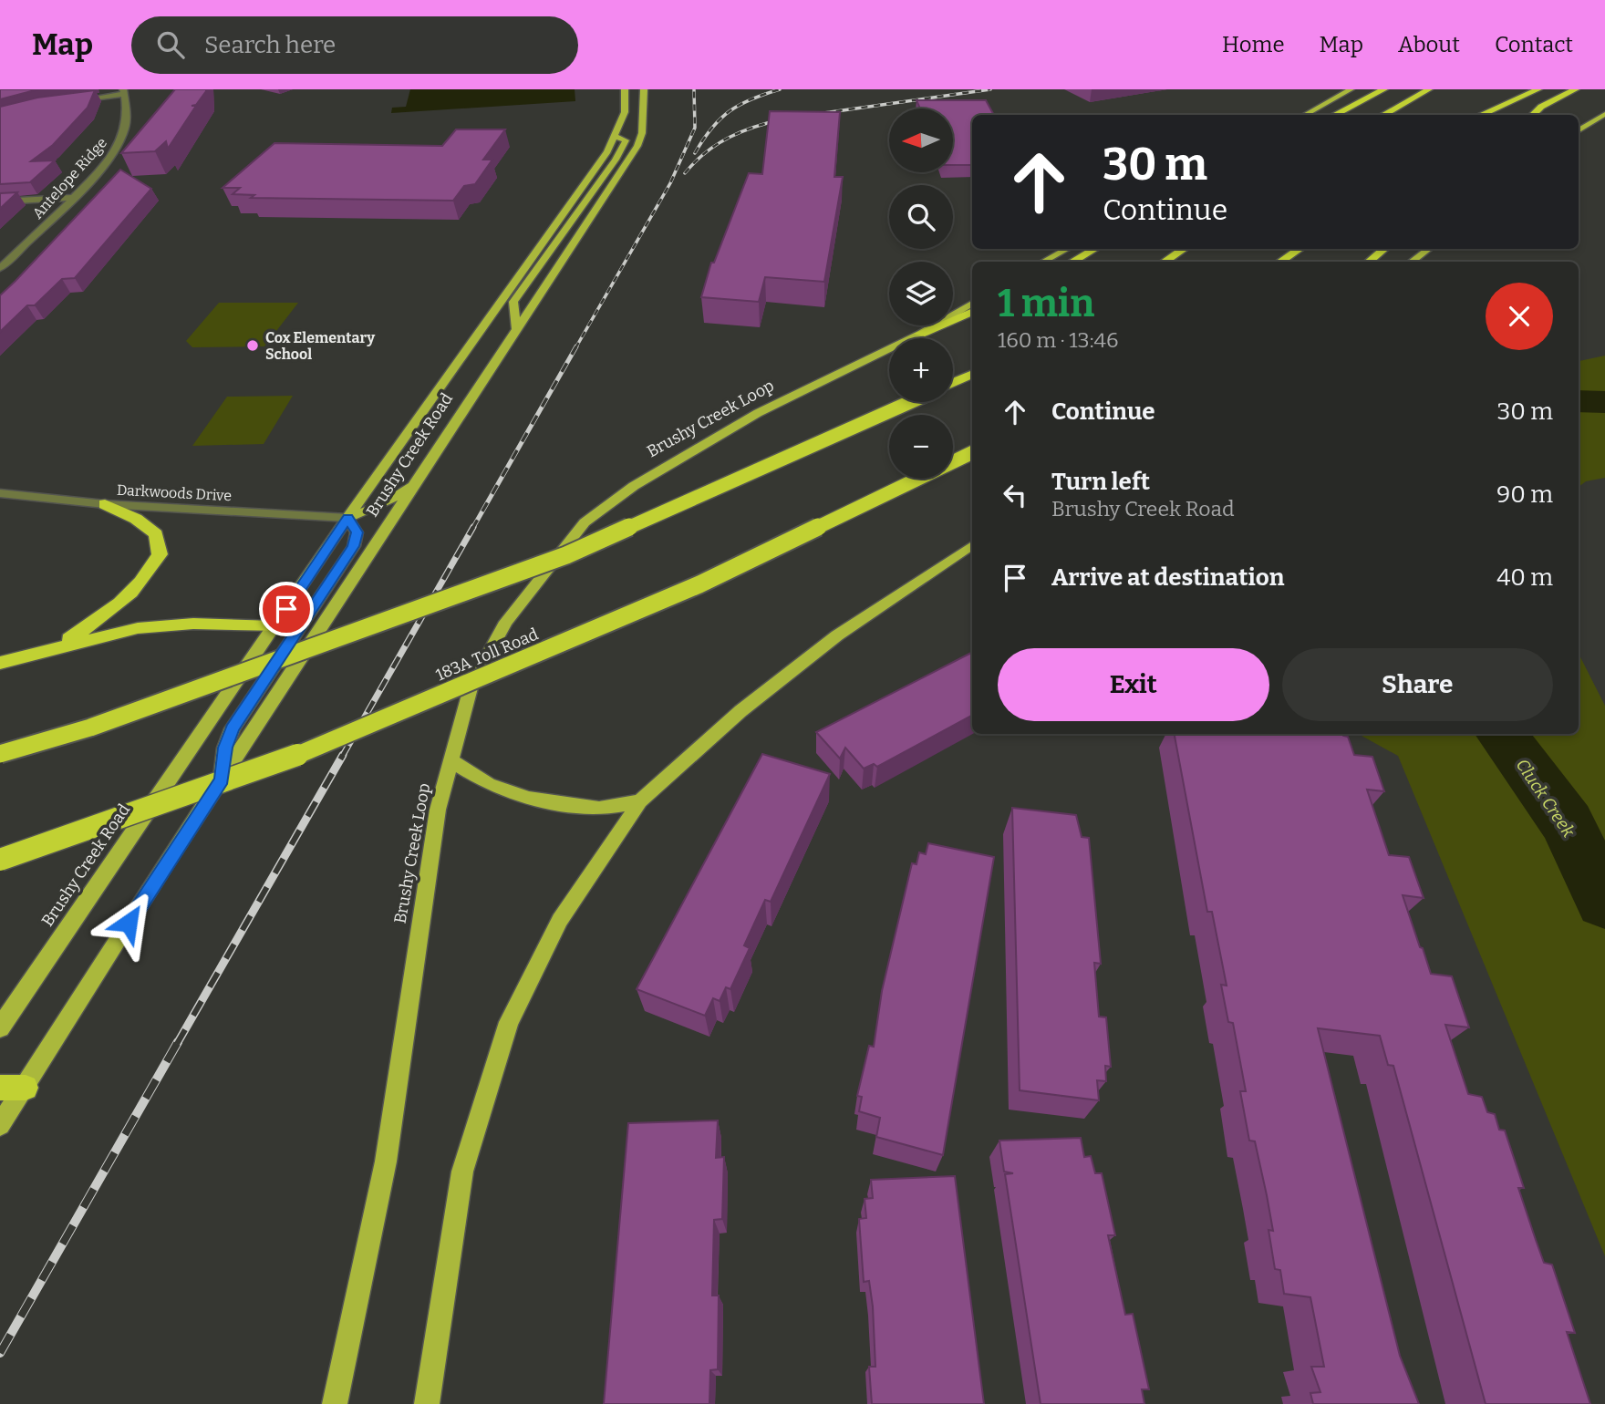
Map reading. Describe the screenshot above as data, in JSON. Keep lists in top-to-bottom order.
{
  "streets": {
    "highway": ["183A Toll Road"],
    "main road": ["Brushy Creek Loop", "Brushy Creek Road"],
    "street": ["Antelope Ridge", "Darkwoods Drive"]
  },
  "crossings": [
    ["Brushy Creek Road", "Darkwoods Drive"]
  ],
  "water": ["Cluck Creek"],
  "places": ["Cox Elementary School"],
  "north": "left",
  "page": {
    "header": "Map",
    "search": "Search here",
    "nav": [
      "Home",
      "Map",
      "About",
      "Contact"
    ],
    "map_buttons": ["+", "−"],
    "turn": ["30 m", "Continue"],
    "heading": ["1 min", "160 m · 13:46"],
    "list": [
      {
        "name": "Continue",
        "value": "30 m"
      },
      {
        "name": "Turn left",
        "note": "Brushy Creek Road",
        "value": "90 m"
      },
      {
        "name": "Arrive at destination",
        "value": "40 m"
      }
    ],
    "buttons": ["Exit", "Share"]
  }
}
